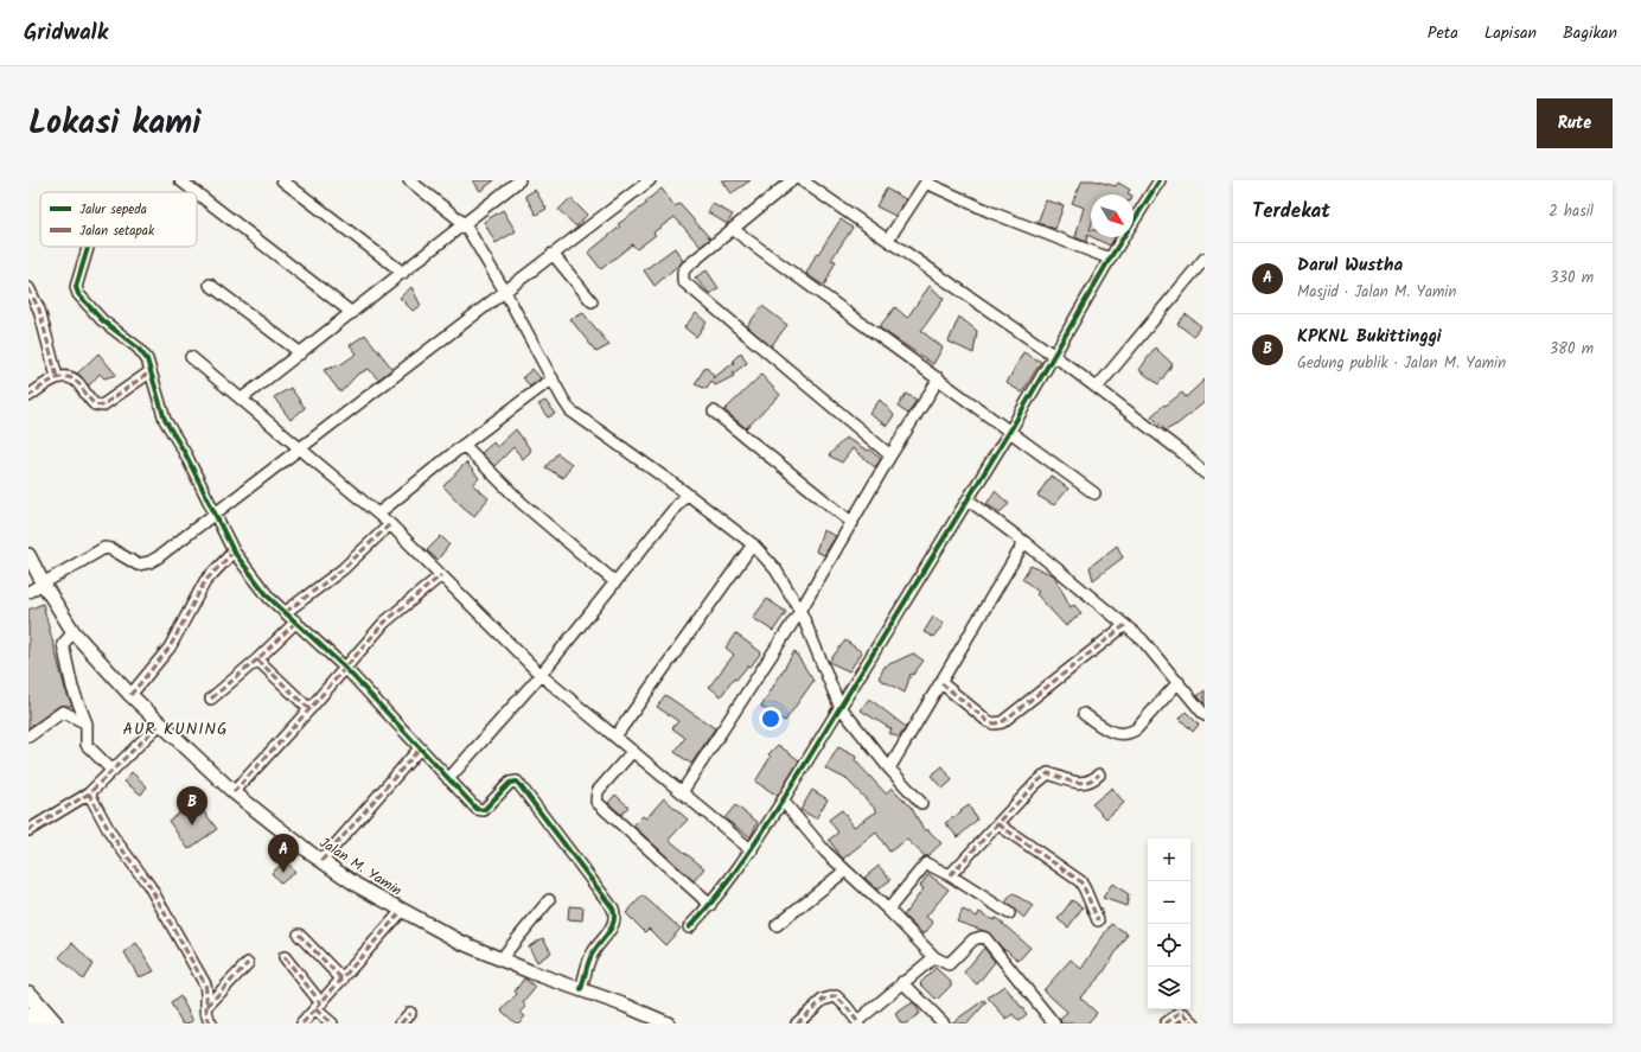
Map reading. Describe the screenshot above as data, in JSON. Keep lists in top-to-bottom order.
{
  "streets": {
    "street": ["Jalan M. Yamin"]
  },
  "districts": ["AUR KUNING"],
  "legend": ["Jalur sepeda", "Jalan setapak"],
  "north": "bottom right",
  "page": {
    "header": "Gridwalk",
    "nav": ["Peta", "Lapisan", "Bagikan"],
    "title": "Lokasi kami",
    "buttons": "Rute",
    "heading": ["Terdekat", "2 hasil"],
    "list": [
      {
        "mark": "A",
        "name": "Darul Wustha",
        "note": "Masjid · Jalan M. Yamin",
        "value": "330 m"
      },
      {
        "mark": "B",
        "name": "KPKNL Bukittinggi",
        "note": "Gedung publik · Jalan M. Yamin",
        "value": "380 m"
      }
    ],
    "pins": ["B", "A"],
    "map_buttons": ["+", "−"]
  }
}
